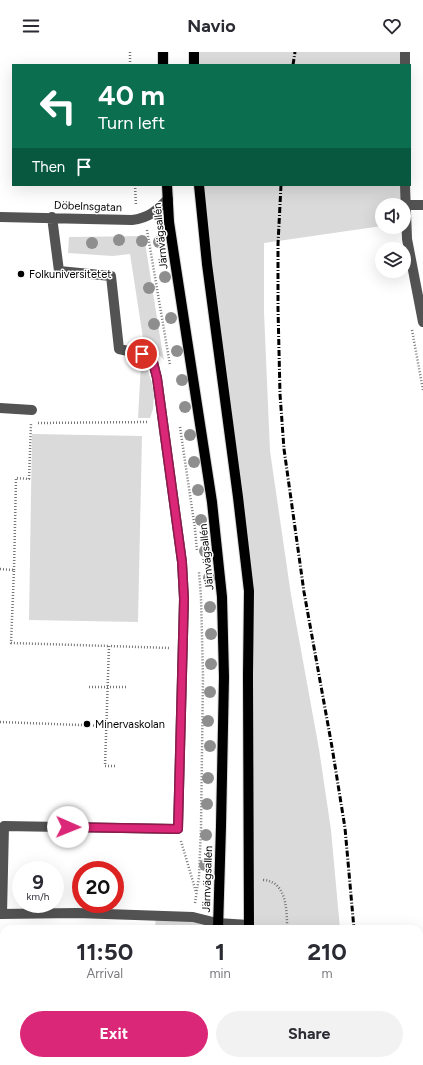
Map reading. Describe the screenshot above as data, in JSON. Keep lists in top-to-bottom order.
{
  "streets": {
    "main road": ["Järnvägsallén"],
    "street": ["Döbelnsgatan"]
  },
  "crossings": [
    ["Döbelnsgatan", "Järnvägsallén"]
  ],
  "places": ["Folkuniversitetet", "Minervaskolan"],
  "page": {
    "header": "Navio",
    "turn": ["40 m", "Turn left"],
    "then": "Then",
    "speed": "9 km/h",
    "limit": "20",
    "eta": [
      "11:50",
      "Arrival",
      "1",
      "min",
      "210",
      "m"
    ],
    "buttons": ["Exit", "Share"]
  }
}
